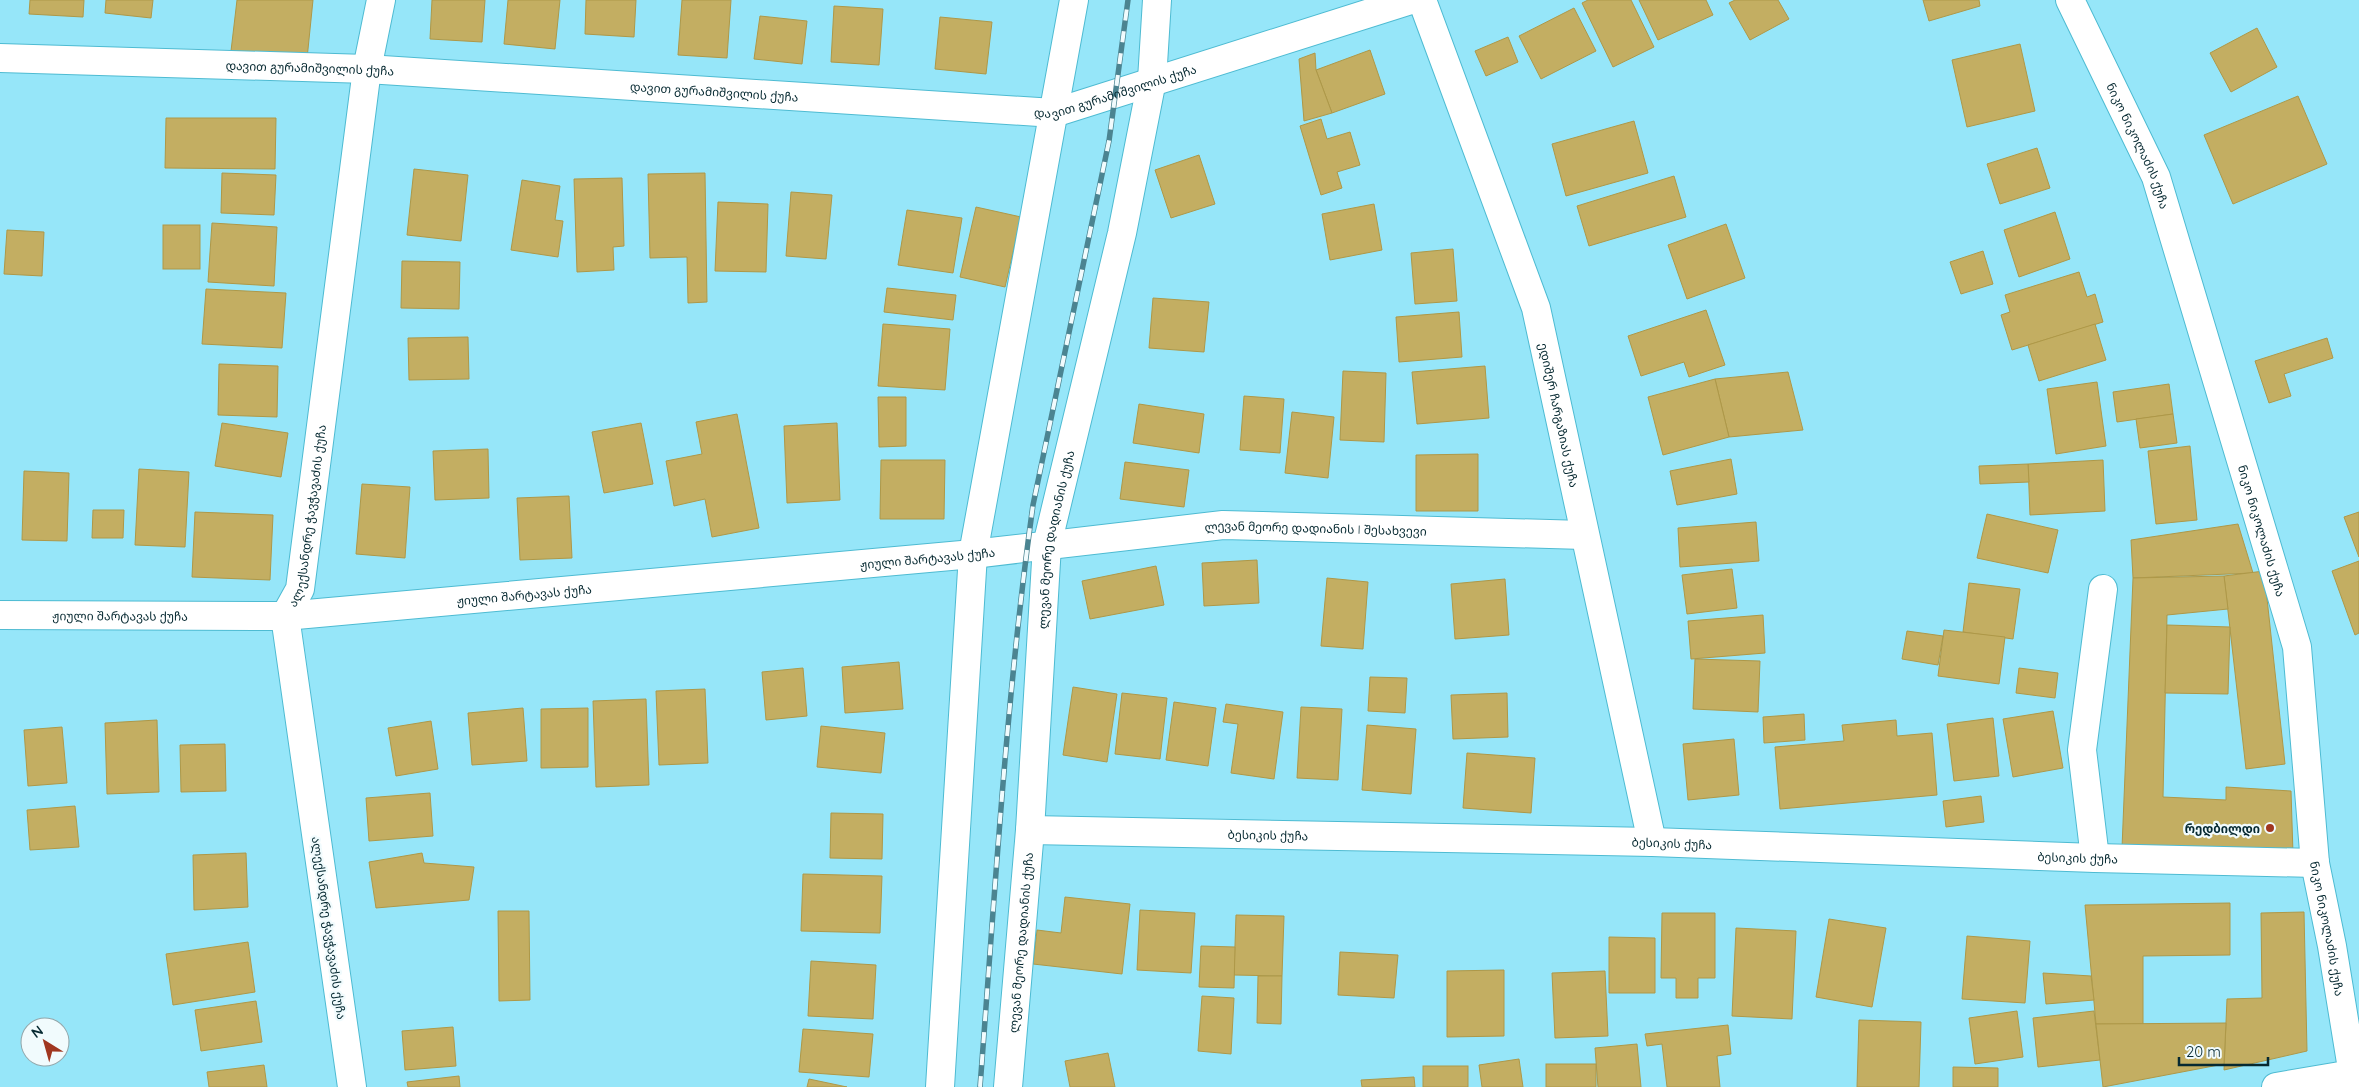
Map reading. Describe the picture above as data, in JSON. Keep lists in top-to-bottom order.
{
  "streets": {
    "street": [
      "დავით გურამიშვილის ქუჩა",
      "ნიკო ნიკოლაძის ქუჩა",
      "ედიშერ ჩარგაზიას ქუჩა",
      "ალექსანდრე ჭავჭავაძის ქუჩა",
      "ლევან მეორე დადიანის I შესახვევი",
      "ლევან მეორე დადიანის ქუჩა",
      "ჟიული შარტავას ქუჩა",
      "ბესიკის ქუჩა"
    ]
  },
  "crossings": [
    ["დავით გურამიშვილის ქუჩა", "ალექსანდრე ჭავჭავაძის ქუჩა"],
    ["დავით გურამიშვილის ქუჩა", "ლევან მეორე დადიანის ქუჩა"],
    ["ნიკო ნიკოლაძის ქუჩა", "ბესიკის ქუჩა"],
    ["ედიშერ ჩარგაზიას ქუჩა", "ლევან მეორე დადიანის I შესახვევი"],
    ["ედიშერ ჩარგაზიას ქუჩა", "ბესიკის ქუჩა"],
    ["ალექსანდრე ჭავჭავაძის ქუჩა", "ჟიული შარტავას ქუჩა"],
    ["ლევან მეორე დადიანის I შესახვევი", "ლევან მეორე დადიანის ქუჩა"],
    ["ლევან მეორე დადიანის I შესახვევი", "ჟიული შარტავას ქუჩა"],
    ["ლევან მეორე დადიანის ქუჩა", "ჟიული შარტავას ქუჩა"],
    ["ლევან მეორე დადიანის ქუჩა", "ბესიკის ქუჩა"]
  ],
  "places": ["რედბილდი"],
  "scale_bar": "20 m",
  "north": "top left"
}
